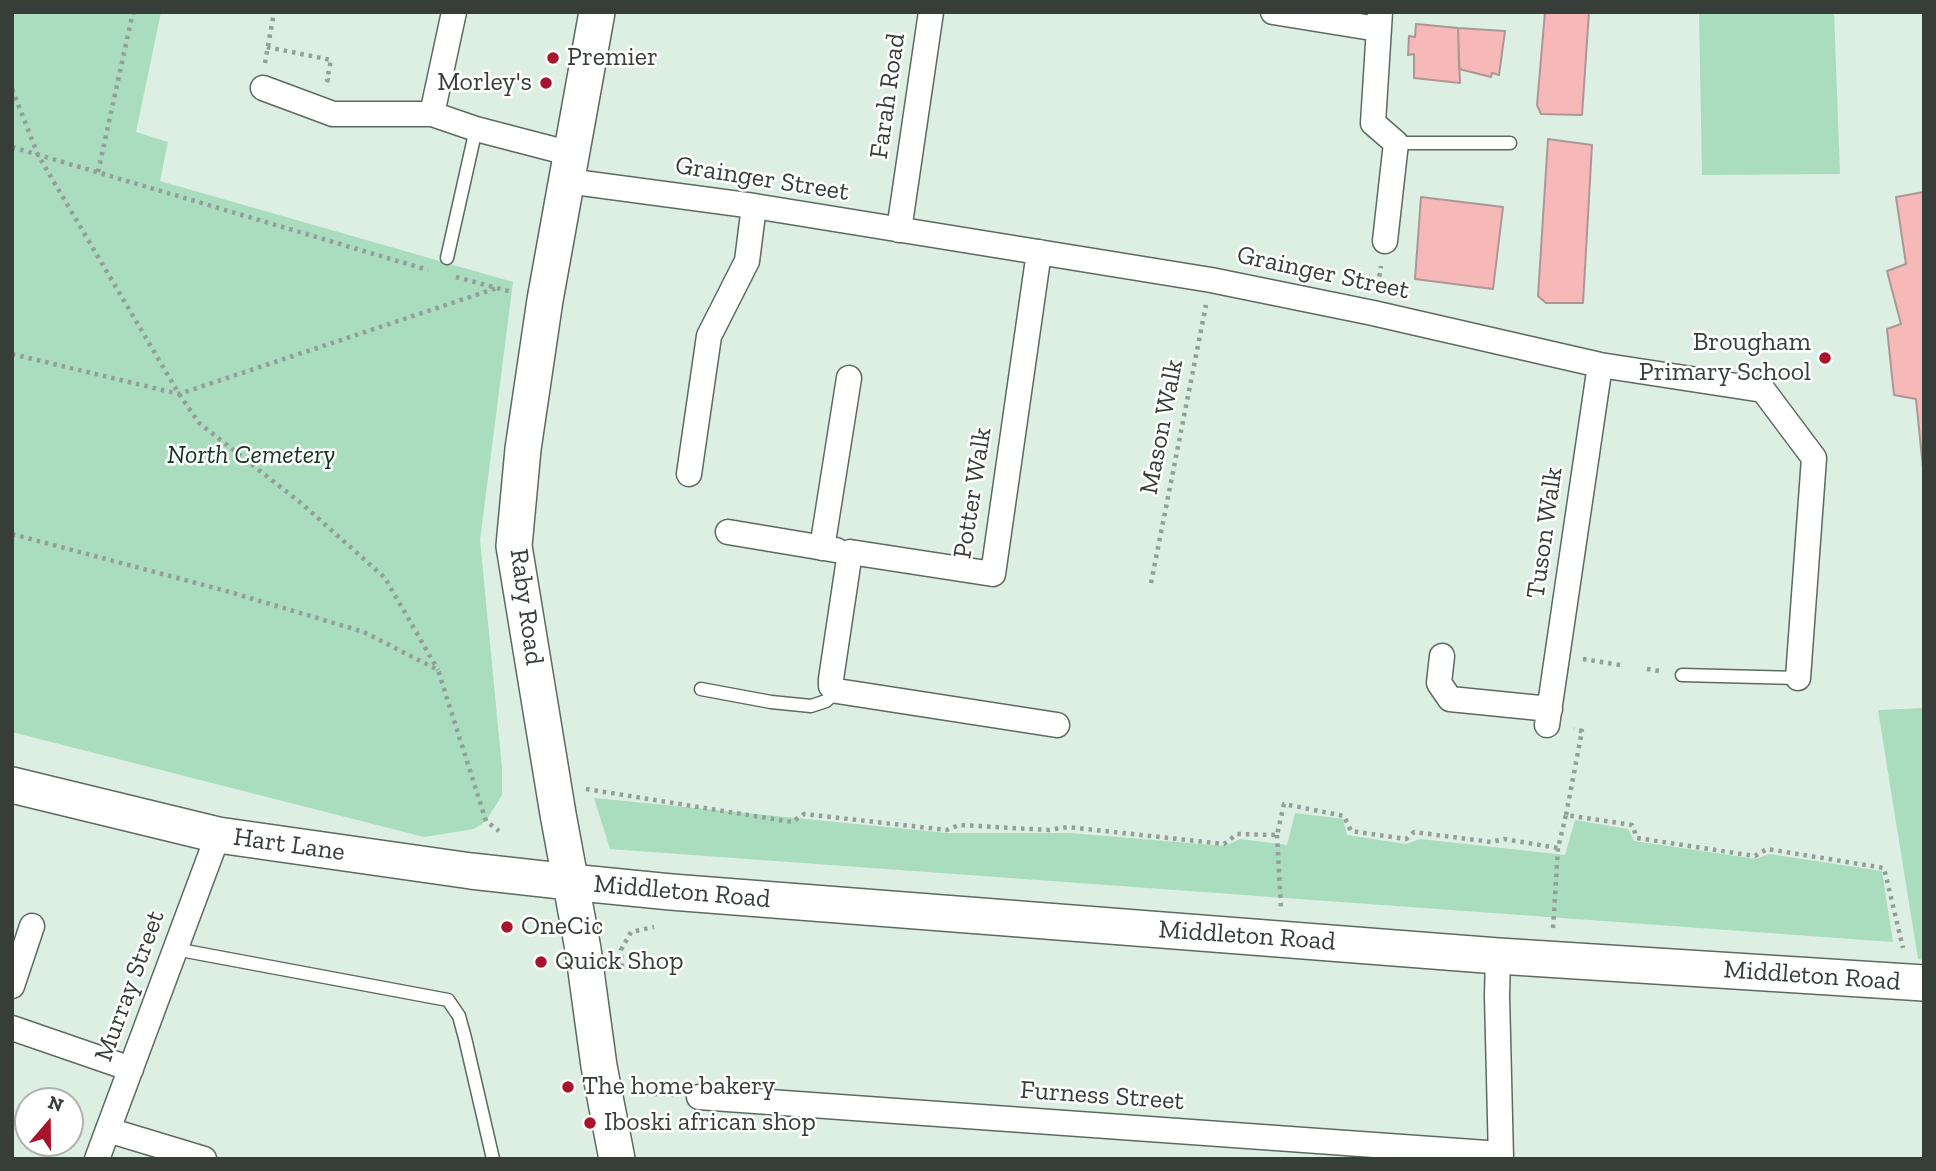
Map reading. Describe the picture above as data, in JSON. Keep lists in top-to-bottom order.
{
  "streets": {
    "main road": ["Raby Road", "Hart Lane", "Middleton Road"],
    "street": [
      "Farah Road",
      "Grainger Street",
      "Potter Walk",
      "Tuson Walk",
      "Murray Street",
      "Furness Street"
    ],
    "path": ["Mason Walk"]
  },
  "crossings": [
    ["Farah Road", "Grainger Street"],
    ["Grainger Street", "Mason Walk"],
    ["Grainger Street", "Potter Walk"],
    ["Grainger Street", "Tuson Walk"],
    ["Grainger Street", "Raby Road"],
    ["Raby Road", "Hart Lane"],
    ["Raby Road", "Middleton Road"],
    ["Hart Lane", "Middleton Road"],
    ["Hart Lane", "Murray Street"]
  ],
  "parks": ["North Cemetery"],
  "places": [
    "Premier",
    "Morley's",
    "Brougham Primary School",
    "OneCic",
    "Quick Shop",
    "The home bakery",
    "Iboski african shop"
  ],
  "north": "top"
}
